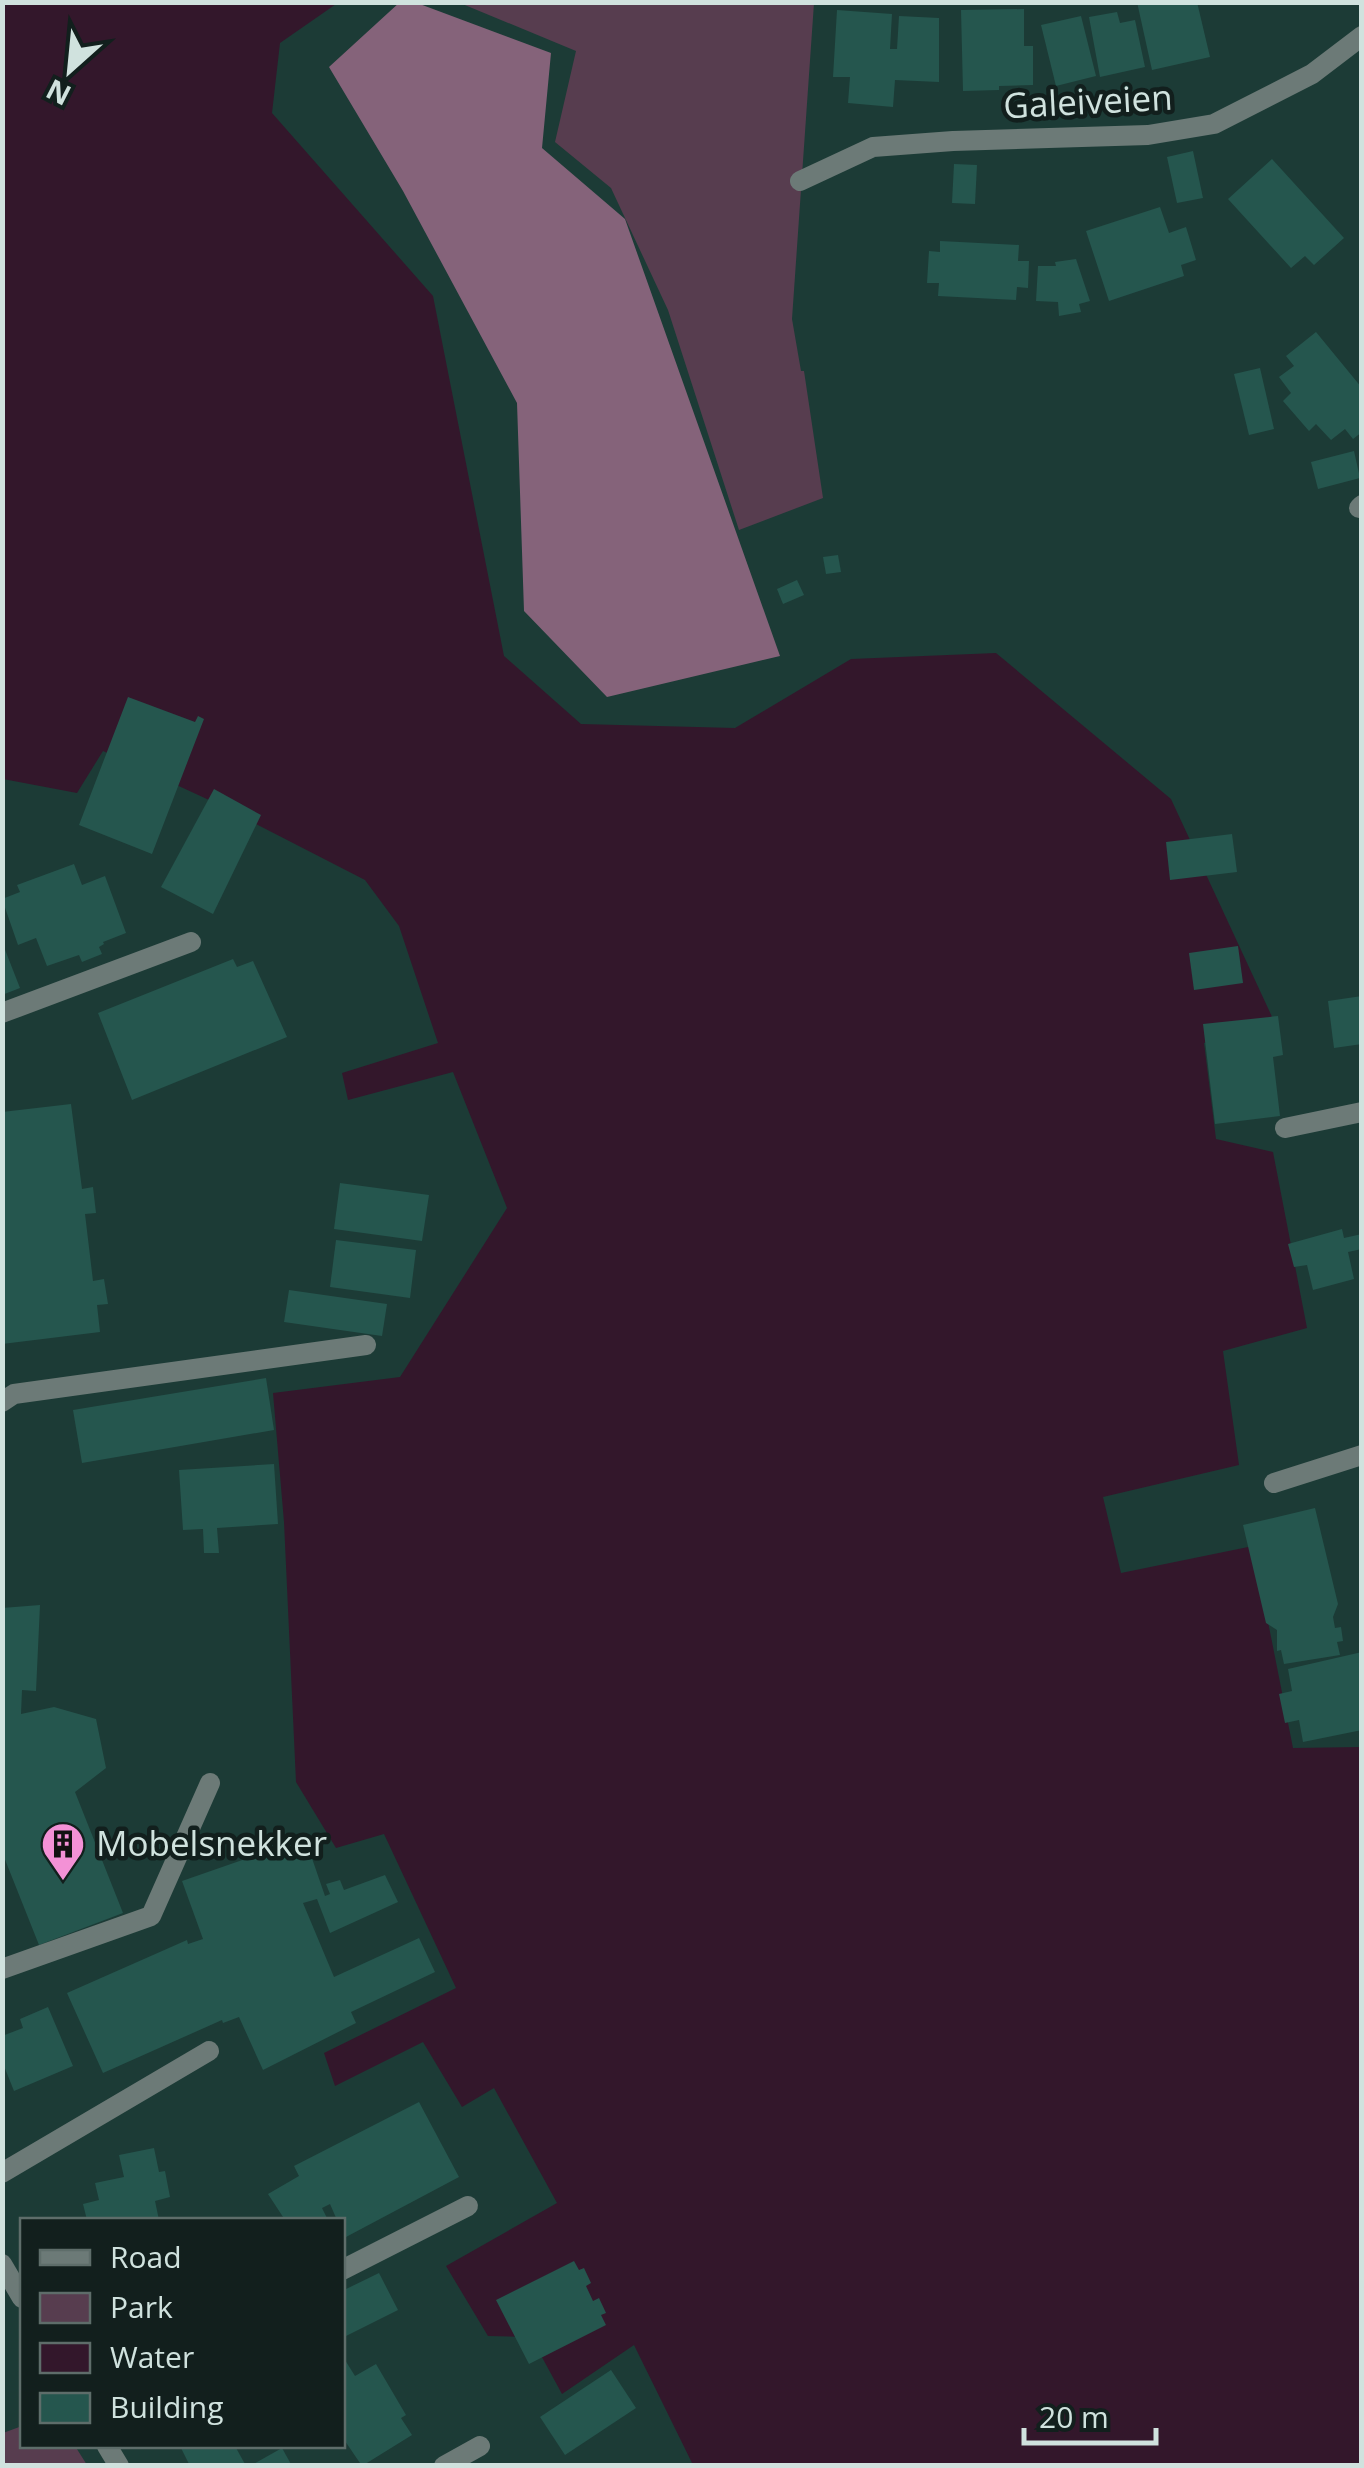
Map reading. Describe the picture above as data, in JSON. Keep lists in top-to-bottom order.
{
  "streets": {
    "street": ["Galeiveien"]
  },
  "places": {
    "building": ["Mobelsnekker"]
  },
  "legend": [
    "Road",
    "Park",
    "Water",
    "Building"
  ],
  "scale_bar": "20 m",
  "north": "bottom left"
}
